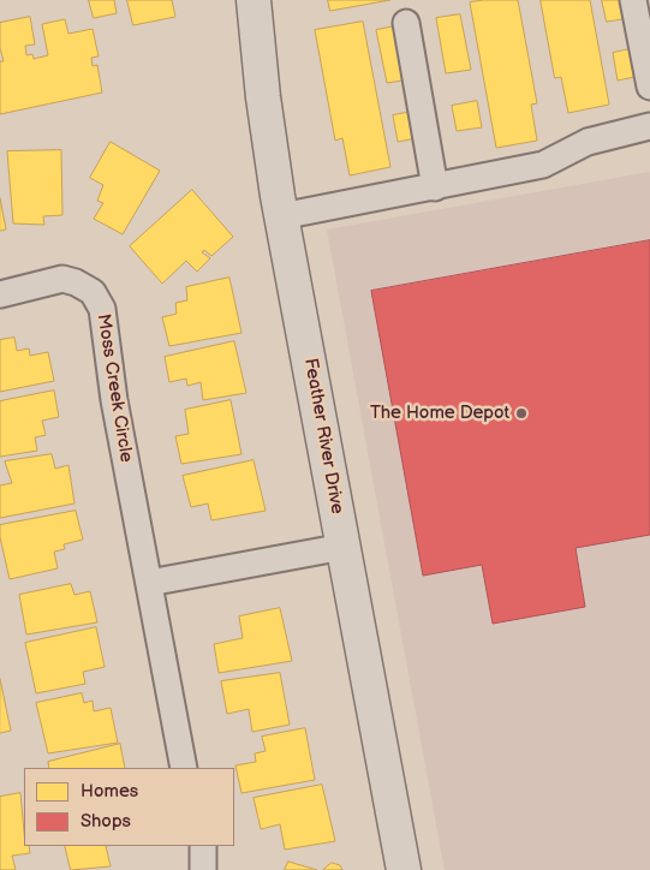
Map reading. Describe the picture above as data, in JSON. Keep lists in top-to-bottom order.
{
  "streets": {
    "street": ["Moss Creek Circle", "Feather River Drive"]
  },
  "places": ["The Home Depot"],
  "legend": ["Homes", "Shops"]
}
